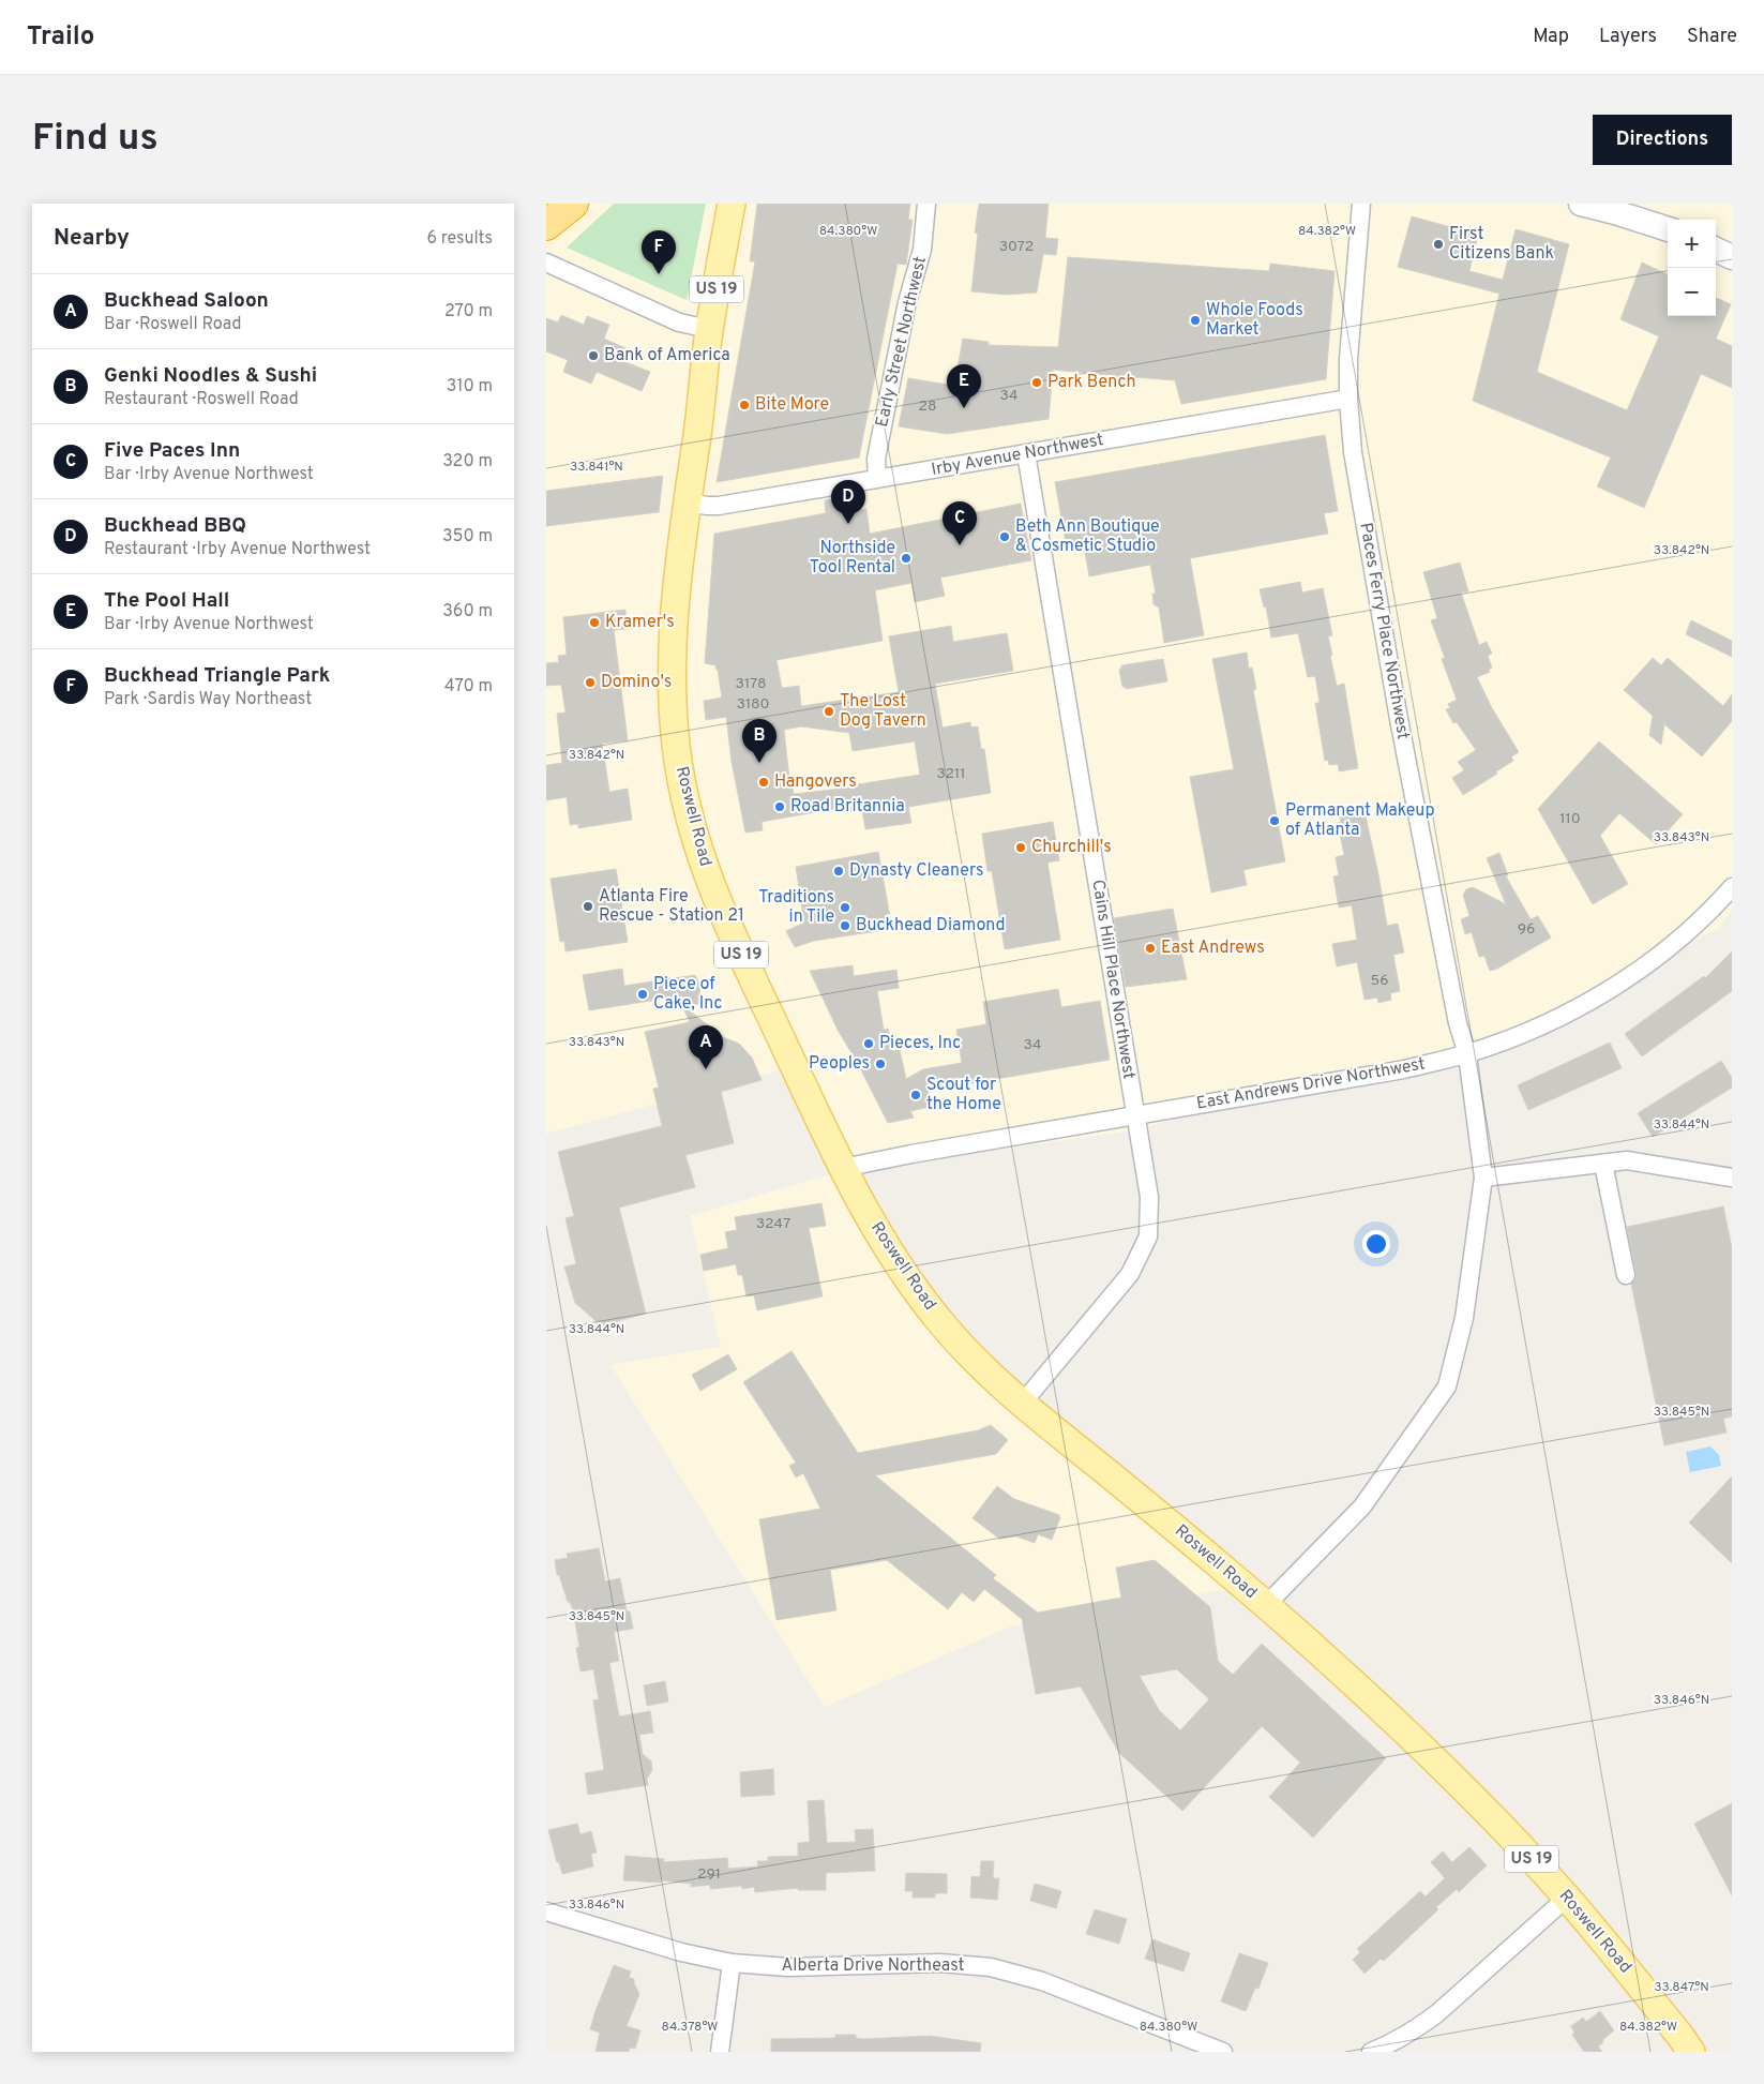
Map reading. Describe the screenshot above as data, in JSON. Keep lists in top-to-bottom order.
{
  "streets": {
    "main road": ["US 19", "Roswell Road"],
    "street": [
      "Early Street Northwest",
      "Irby Avenue Northwest",
      "Paces Ferry Place Northwest",
      "Cains Hill Place Northwest",
      "East Andrews Drive Northwest",
      "Alberta Drive Northeast"
    ]
  },
  "crossings": [
    ["Early Street Northwest", "Irby Avenue Northwest"],
    ["Irby Avenue Northwest", "Paces Ferry Place Northwest"],
    ["Irby Avenue Northwest", "Roswell Road"],
    ["Irby Avenue Northwest", "Cains Hill Place Northwest"],
    ["Paces Ferry Place Northwest", "Roswell Road"],
    ["Paces Ferry Place Northwest", "East Andrews Drive Northwest"],
    ["Roswell Road", "Cains Hill Place Northwest"],
    ["Roswell Road", "East Andrews Drive Northwest"],
    ["Cains Hill Place Northwest", "East Andrews Drive Northwest"]
  ],
  "places": [
    "First Citizens Bank",
    "Whole Foods Market",
    "Bank of America",
    "Park Bench",
    "Bite More",
    "Beth Ann Boutique & Cosmetic Studio",
    "Northside Tool Rental",
    "Kramer's",
    "Domino's",
    "The Lost Dog Tavern",
    "Hangovers",
    "Road Britannia",
    "Permanent Makeup of Atlanta",
    "Churchill's",
    "Dynasty Cleaners",
    "Atlanta Fire Rescue - Station 21",
    "Traditions in Tile",
    "Buckhead Diamond",
    "East Andrews",
    "Piece of Cake, Inc",
    "Pieces, Inc",
    "Peoples",
    "Scout for the Home"
  ],
  "house_numbers": [
    "3072",
    "34",
    "28",
    "3178",
    "3180",
    "3211",
    "110",
    "96",
    "56",
    "34",
    "3247",
    "291"
  ],
  "page": {
    "header": "Trailo",
    "nav": ["Map", "Layers", "Share"],
    "buttons": "Directions",
    "title": "Find us",
    "heading": ["Nearby", "6 results"],
    "map_buttons": ["+", "−"],
    "pins": [
      "F",
      "E",
      "D",
      "C",
      "B",
      "A"
    ],
    "list": [
      {
        "mark": "A",
        "name": "Buckhead Saloon",
        "note": "Bar · Roswell Road",
        "value": "270 m"
      },
      {
        "mark": "B",
        "name": "Genki Noodles & Sushi",
        "note": "Restaurant · Roswell Road",
        "value": "310 m"
      },
      {
        "mark": "C",
        "name": "Five Paces Inn",
        "note": "Bar · Irby Avenue Northwest",
        "value": "320 m"
      },
      {
        "mark": "D",
        "name": "Buckhead BBQ",
        "note": "Restaurant · Irby Avenue Northwest",
        "value": "350 m"
      },
      {
        "mark": "E",
        "name": "The Pool Hall",
        "note": "Bar · Irby Avenue Northwest",
        "value": "360 m"
      },
      {
        "mark": "F",
        "name": "Buckhead Triangle Park",
        "note": "Park · Sardis Way Northeast",
        "value": "470 m"
      }
    ]
  },
  "coordinates": [
    "84.380°W",
    "84.382°W",
    "33.841°N",
    "33.842°N",
    "33.843°N",
    "33.844°N",
    "33.845°N",
    "33.846°N",
    "33.847°N",
    "84.378°W"
  ]
}
